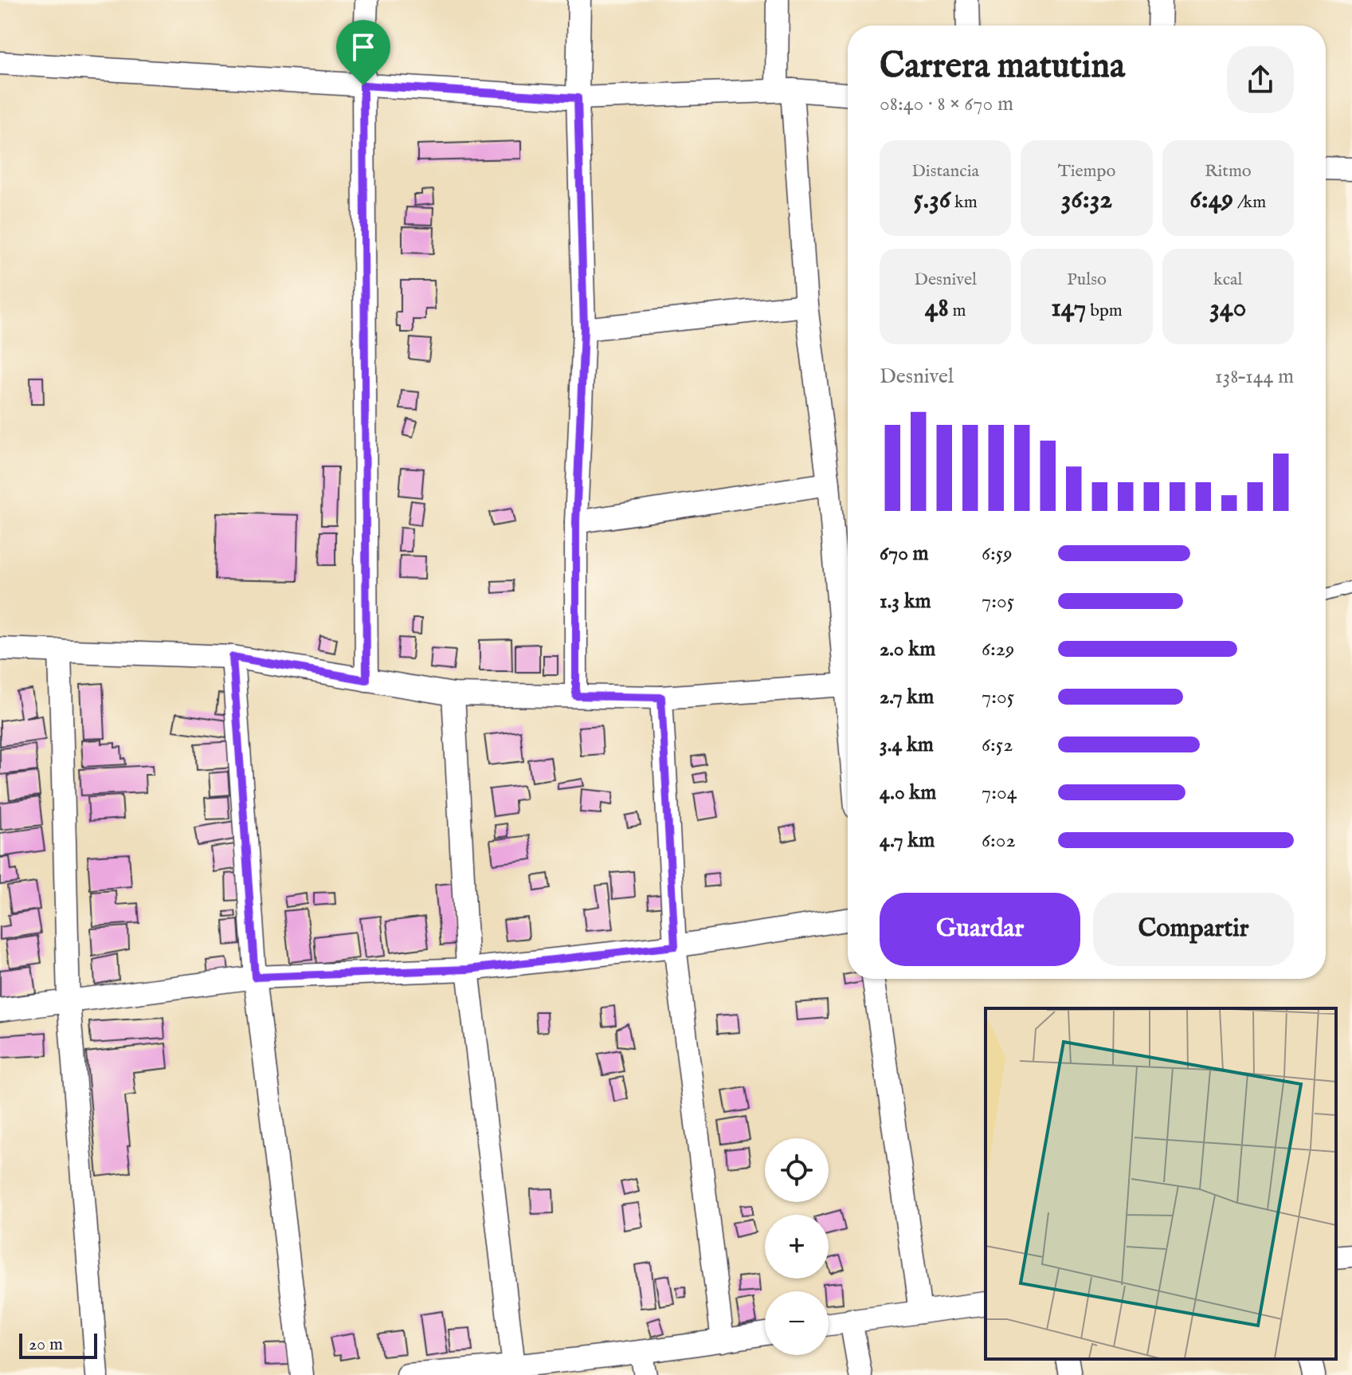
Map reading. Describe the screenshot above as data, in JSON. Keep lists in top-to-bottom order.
{
  "scale_bar": "20 m",
  "page": {
    "heading": ["Carrera matutina", "08:40 · 8 × 670 m"],
    "stats": [
      ["Distancia", "5.36 km"],
      ["Tiempo", "36:32"],
      ["Ritmo", "6:49 /km"],
      ["Desnivel", "48 m"],
      ["Pulso", "147 bpm"],
      ["kcal", "340"]
    ],
    "chart": ["Desnivel", "138–144 m"],
    "list": [
      {
        "name": "670 m",
        "note": "6:59"
      },
      {
        "name": "1.3 km",
        "note": "7:05"
      },
      {
        "name": "2.0 km",
        "note": "6:29"
      },
      {
        "name": "2.7 km",
        "note": "7:05"
      },
      {
        "name": "3.4 km",
        "note": "6:52"
      },
      {
        "name": "4.0 km",
        "note": "7:04"
      },
      {
        "name": "4.7 km",
        "note": "6:02"
      }
    ],
    "buttons": ["Guardar", "Compartir"],
    "map_buttons": ["+", "−"],
    "scale": "20 m"
  }
}
